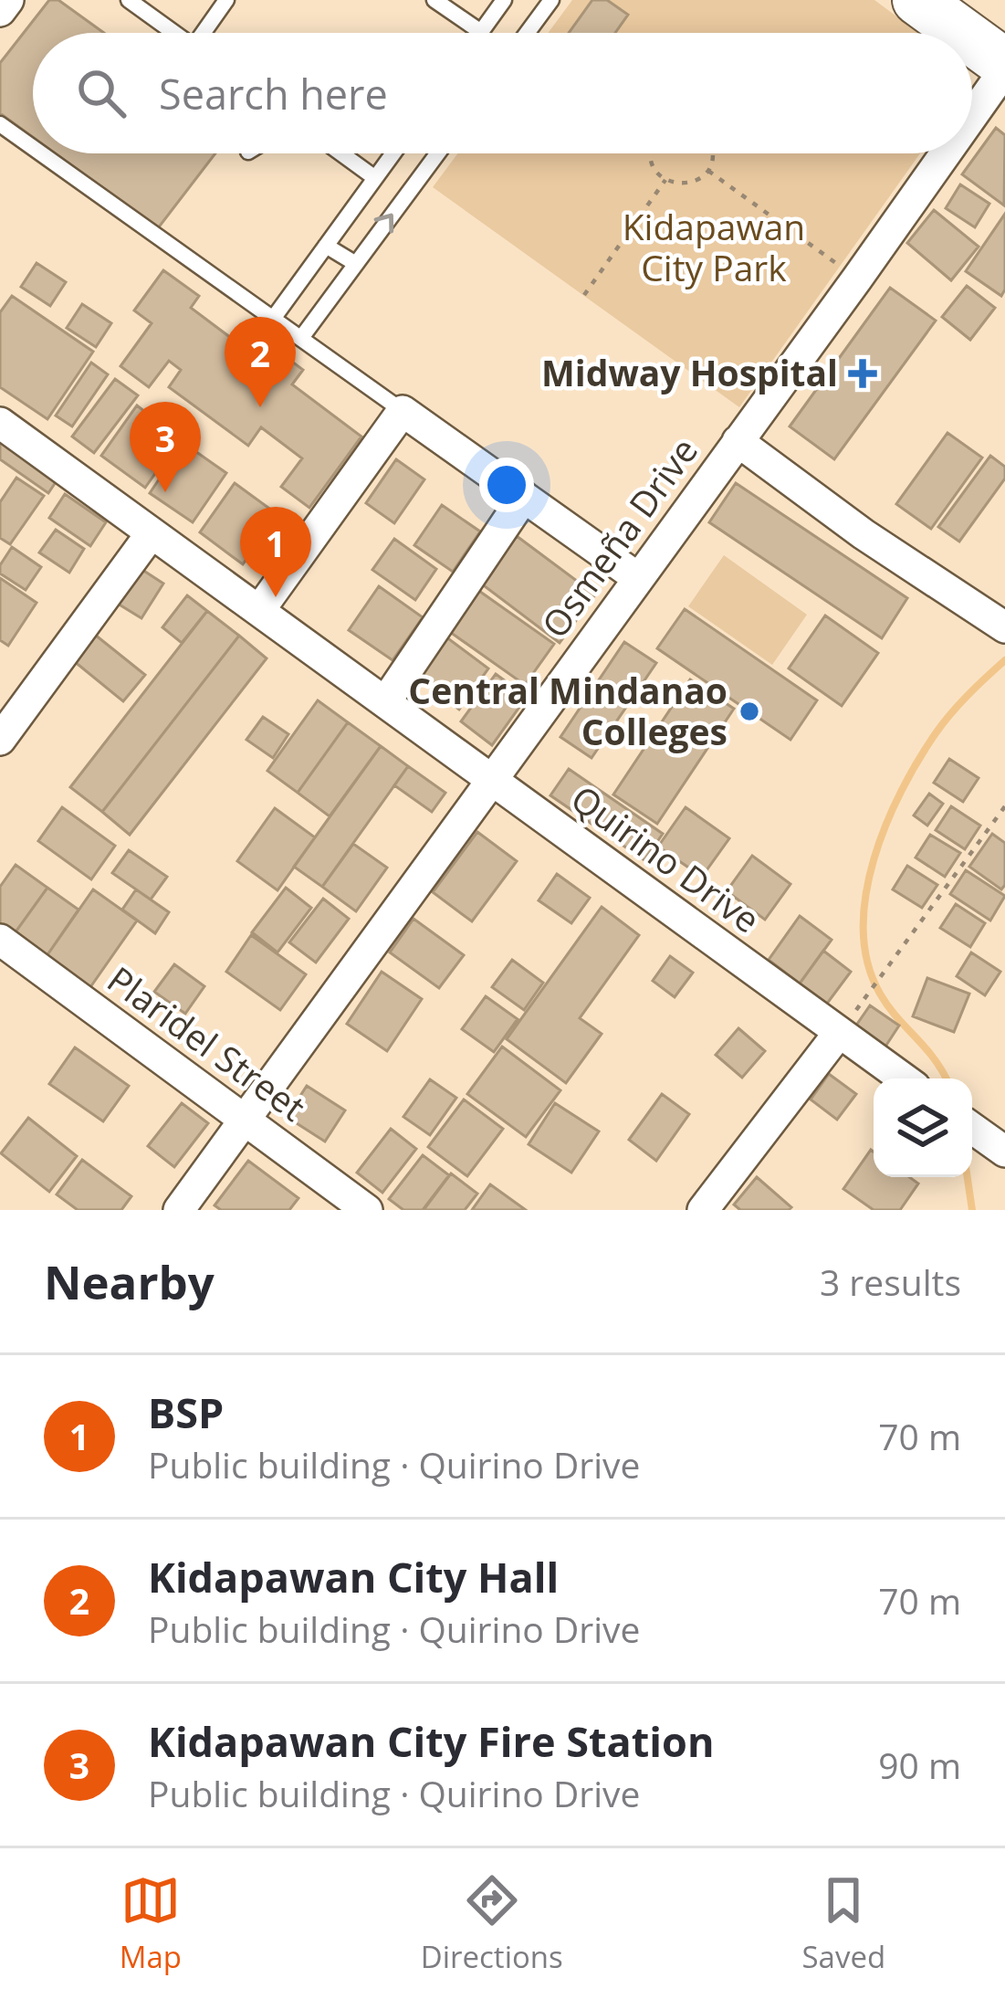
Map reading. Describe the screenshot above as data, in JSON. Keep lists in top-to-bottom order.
{
  "streets": {
    "street": ["Osmeña Drive", "Quirino Drive", "Plaridel Street"]
  },
  "crossings": [
    ["Osmeña Drive", "Quirino Drive"],
    ["Osmeña Drive", "Plaridel Street"]
  ],
  "parks": ["Kidapawan City Park"],
  "places": {
    "health": ["Midway Hospital"],
    "other": ["Central Mindanao Colleges"]
  },
  "page": {
    "search": "Search here",
    "pins": ["2", "3", "1"],
    "heading": ["Nearby", "3 results"],
    "list": [
      {
        "mark": "1",
        "name": "BSP",
        "note": "Public building · Quirino Drive",
        "value": "70 m"
      },
      {
        "mark": "2",
        "name": "Kidapawan City Hall",
        "note": "Public building · Quirino Drive",
        "value": "70 m"
      },
      {
        "mark": "3",
        "name": "Kidapawan City Fire Station",
        "note": "Public building · Quirino Drive",
        "value": "90 m"
      }
    ],
    "nav": ["Map", "Directions", "Saved"]
  }
}
